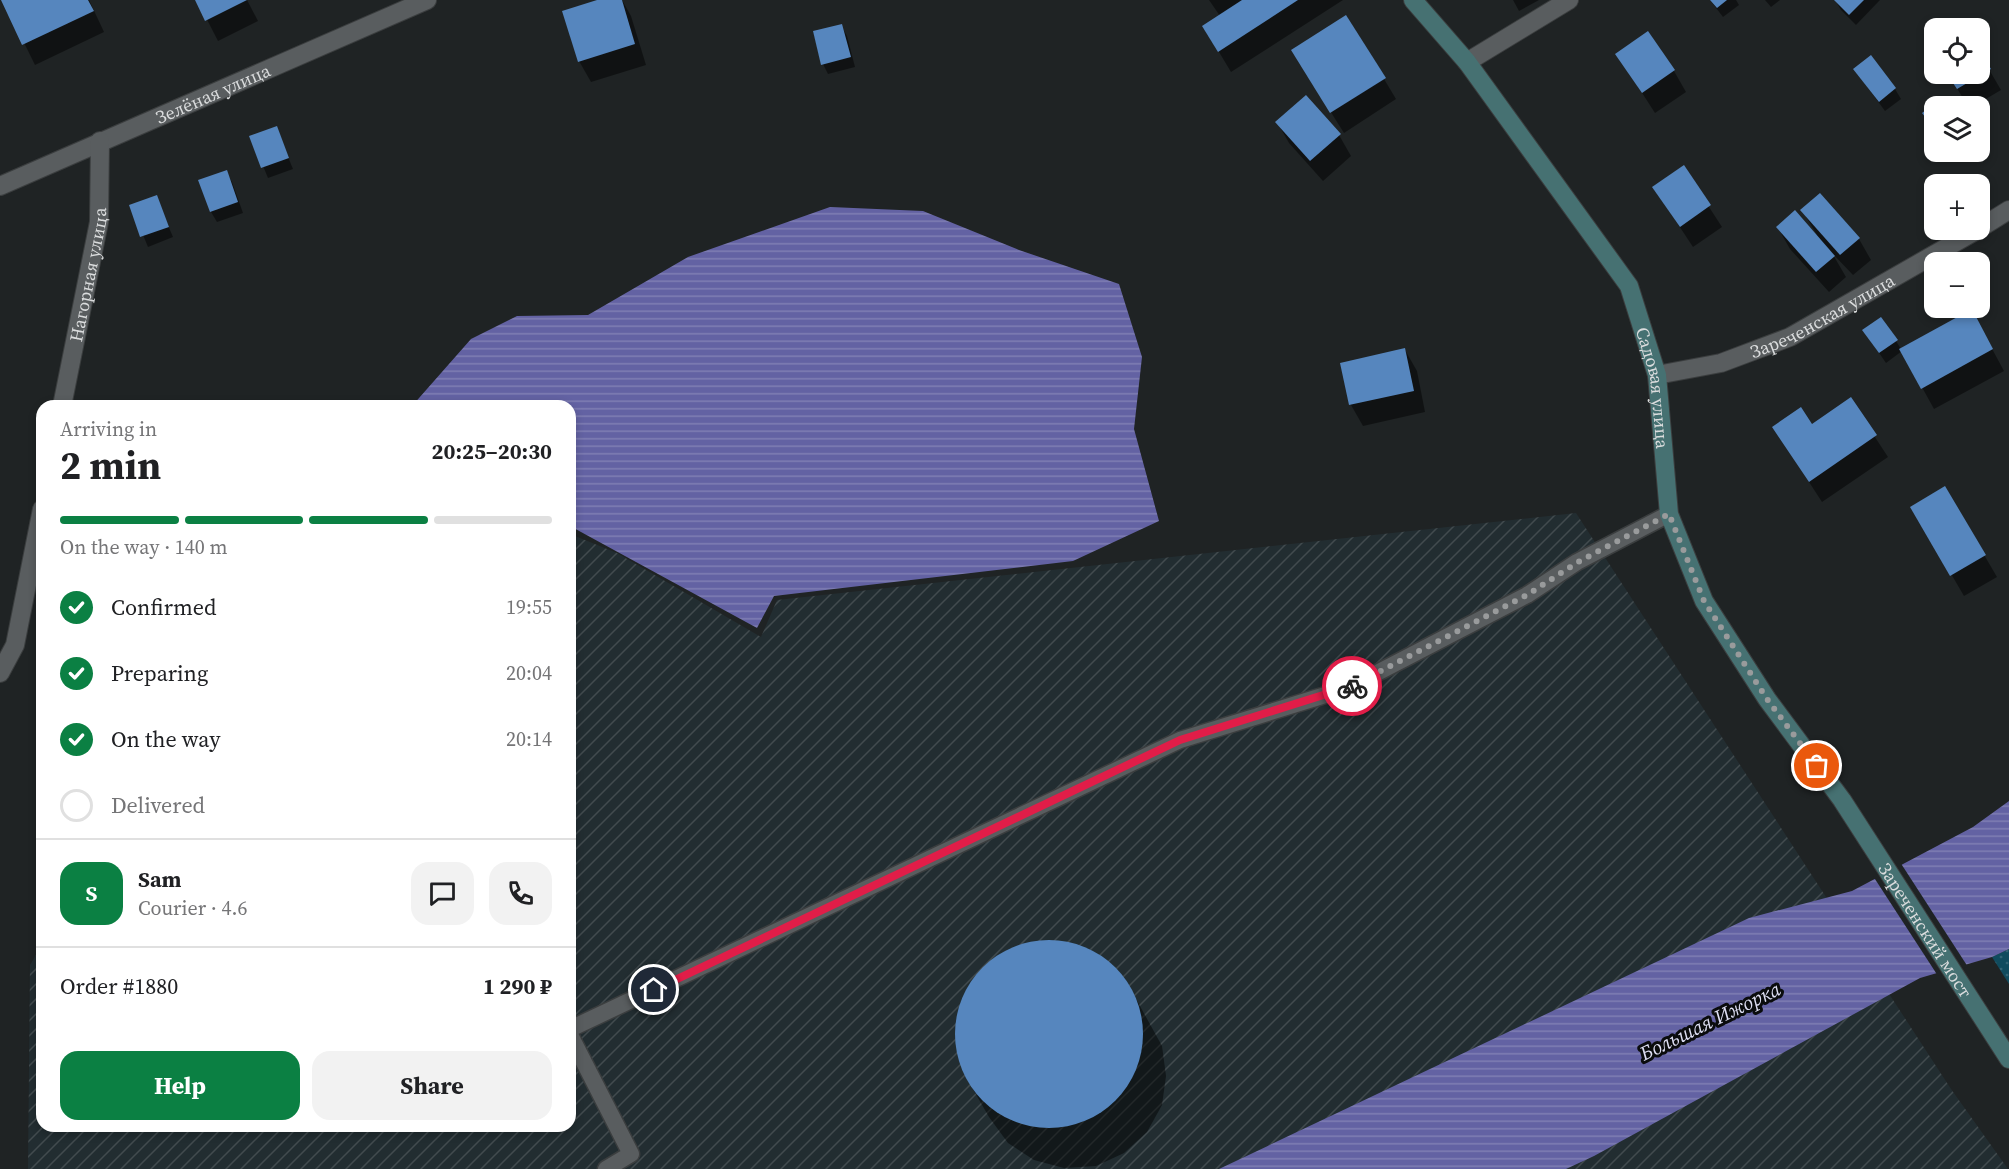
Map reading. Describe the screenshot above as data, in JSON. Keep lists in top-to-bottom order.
{
  "streets": {
    "street": [
      "Зелёная улица",
      "Нагорная улица",
      "Зареченская улица",
      "Садовая улица",
      "Зареченский мост"
    ]
  },
  "crossings": [
    ["Зелёная улица", "Нагорная улица"],
    ["Зареченская улица", "Садовая улица"],
    ["Садовая улица", "Зареченский мост"]
  ],
  "water": ["Большая Ижорка"],
  "page": {
    "map_buttons": ["+", "−"],
    "heading": ["2 min", "Arriving in", "20:25–20:30"],
    "panel": [
      "Sam",
      "Courier · 4.6",
      "Order #1880",
      "1 290 ₽"
    ],
    "bar": "On the way · 140 m",
    "list": [
      ["Confirmed", "19:55"],
      ["Preparing", "20:04"],
      ["On the way", "20:14"],
      "Delivered"
    ],
    "round": "S",
    "buttons": ["Help", "Share"]
  }
}
